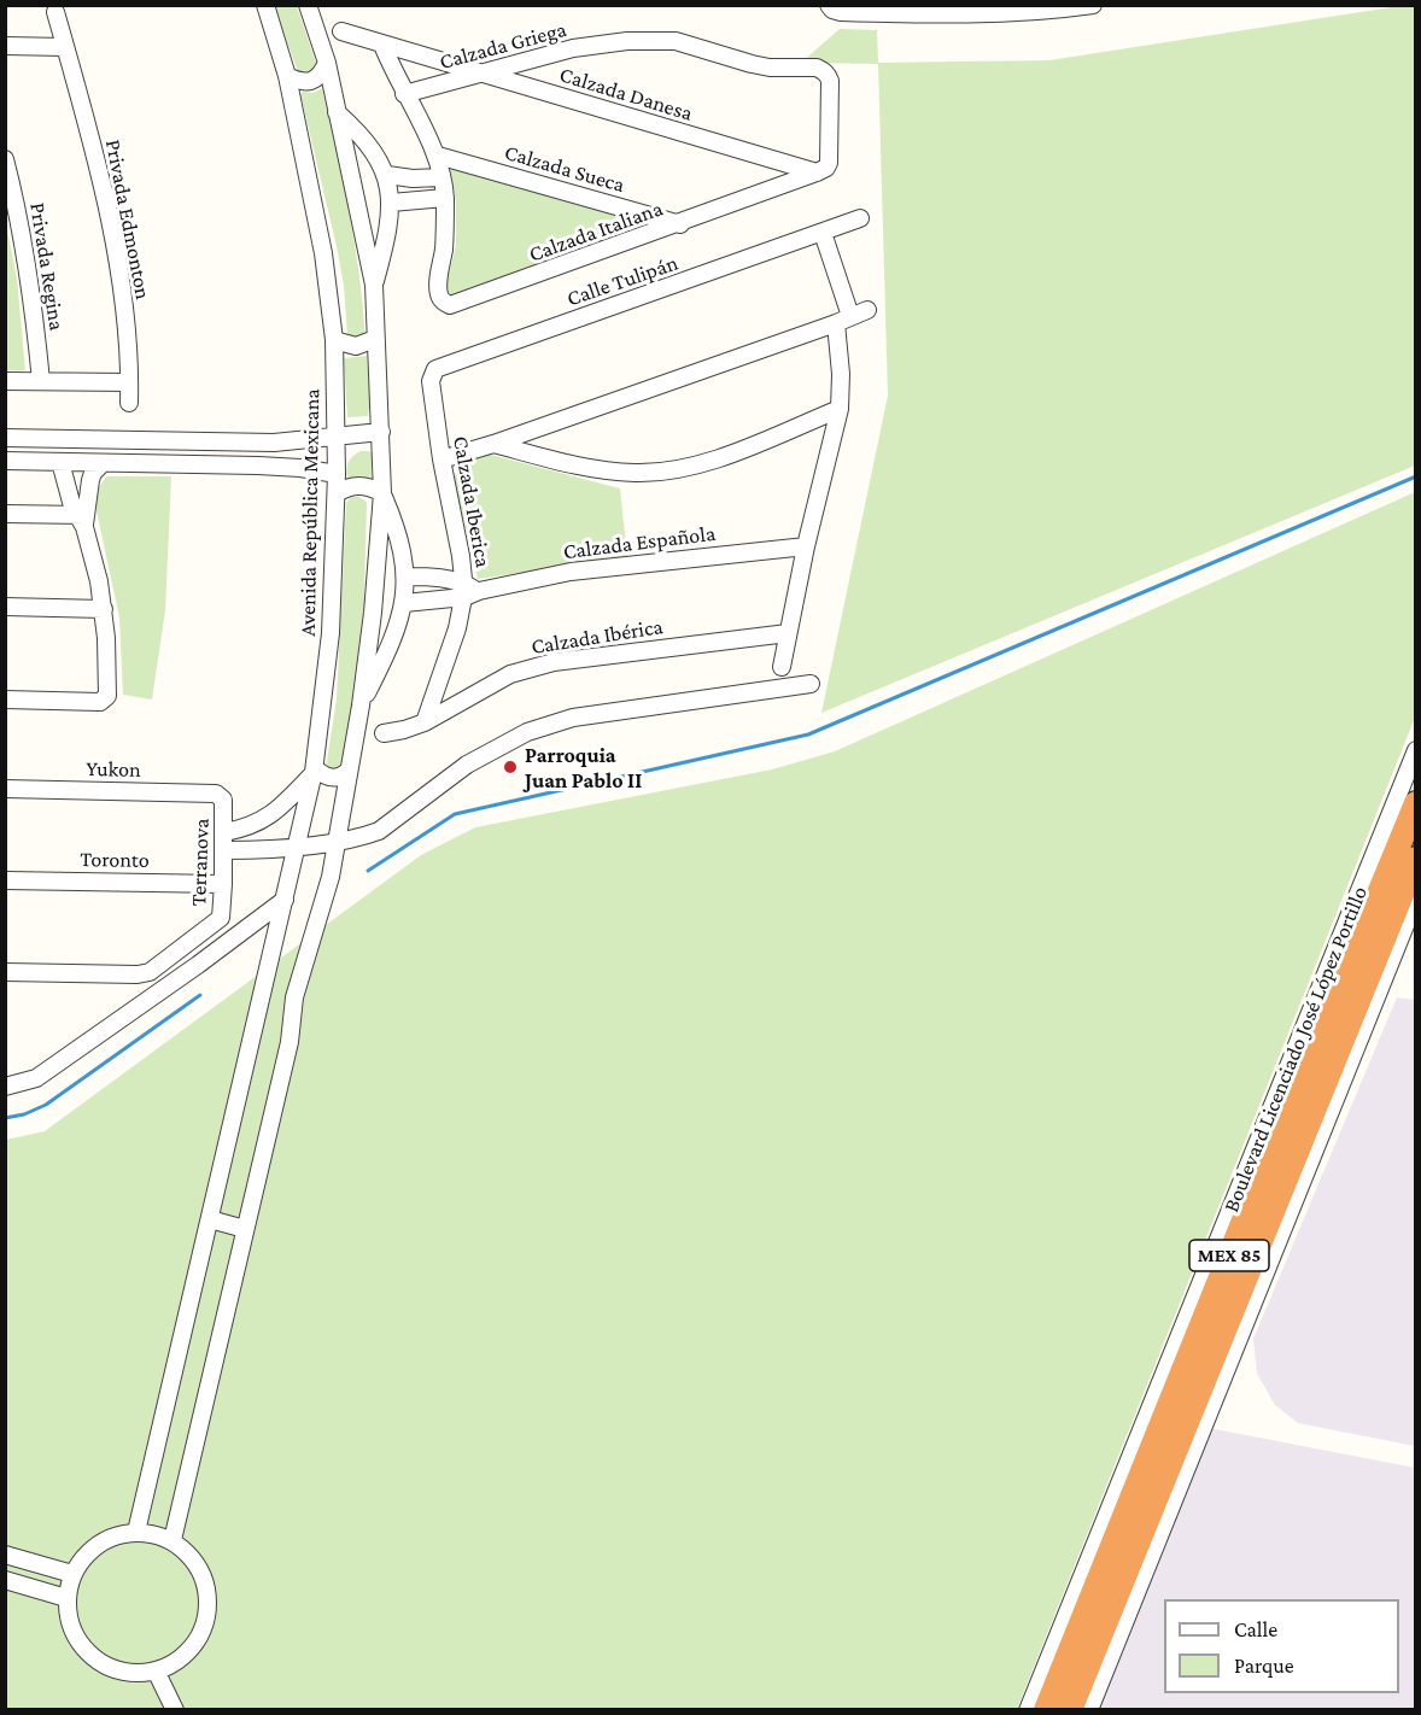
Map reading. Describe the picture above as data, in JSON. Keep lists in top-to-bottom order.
{
  "streets": {
    "highway": ["Boulevard Licenciado José López Portillo", "MEX 85"],
    "street": [
      "Calzada Griega",
      "Calzada Danesa",
      "Calzada Sueca",
      "Privada Edmonton",
      "Calzada Italiana",
      "Privada Regina",
      "Calle Tulipán",
      "Calzada Iberica",
      "Avenida República Mexicana",
      "Calzada Española",
      "Calzada Ibérica",
      "Yukon",
      "Toronto",
      "Terranova"
    ]
  },
  "crossings": [
    ["Calzada Griega", "Calzada Danesa"],
    ["Calzada Griega", "Calzada Italiana"],
    ["Calzada Danesa", "Calzada Italiana"],
    ["Calzada Sueca", "Calzada Italiana"],
    ["Calle Tulipán", "Calzada Iberica"],
    ["Calzada Iberica", "Calzada Española"],
    ["Calzada Iberica", "Calzada Ibérica"],
    ["Yukon", "Terranova"],
    ["Toronto", "Terranova"]
  ],
  "places": ["Parroquia Juan Pablo II"],
  "legend": ["Calle", "Parque"]
}
